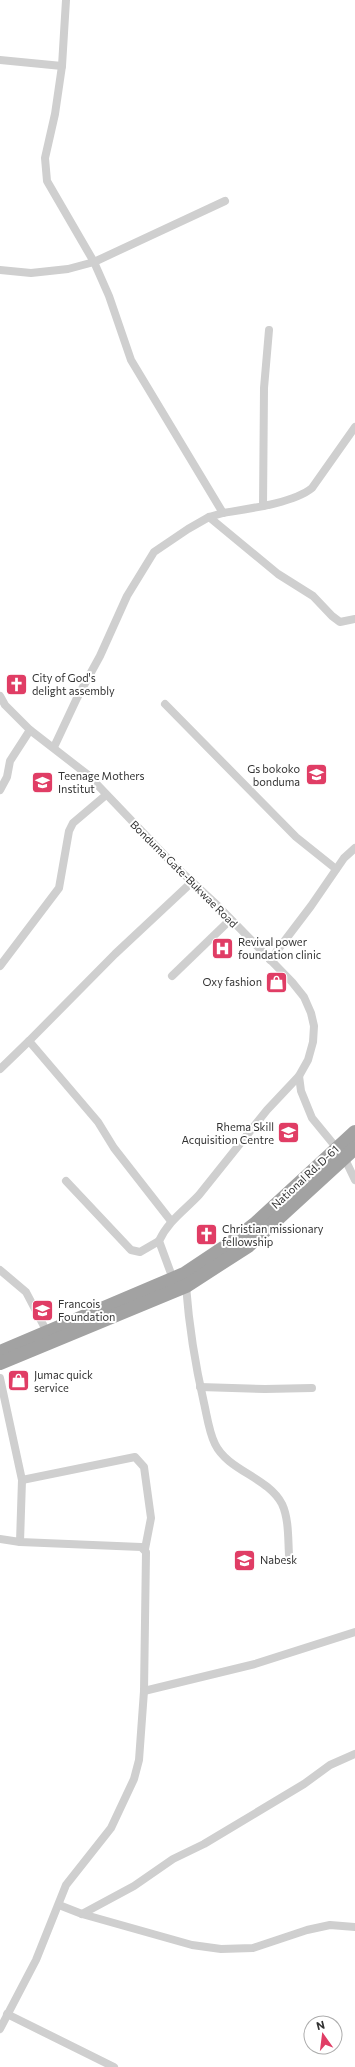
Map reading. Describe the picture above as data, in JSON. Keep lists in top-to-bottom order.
{
  "streets": {
    "highway": ["National Rd. D-61"],
    "street": ["Bonduma Gate-Bukwae Road"]
  },
  "places": {
    "church": ["City of God's delight assembly", "Christian missionary fellowship"],
    "school or university": [
      "Gs bokoko bonduma",
      "Teenage Mothers Institut",
      "Rhema Skill Acquisition Centre",
      "Francois Foundation",
      "Nabesk"
    ],
    "hospital": ["Revival power foundation clinic"],
    "shop": ["Oxy fashion", "Jumac quick service"]
  },
  "north": "top"
}
